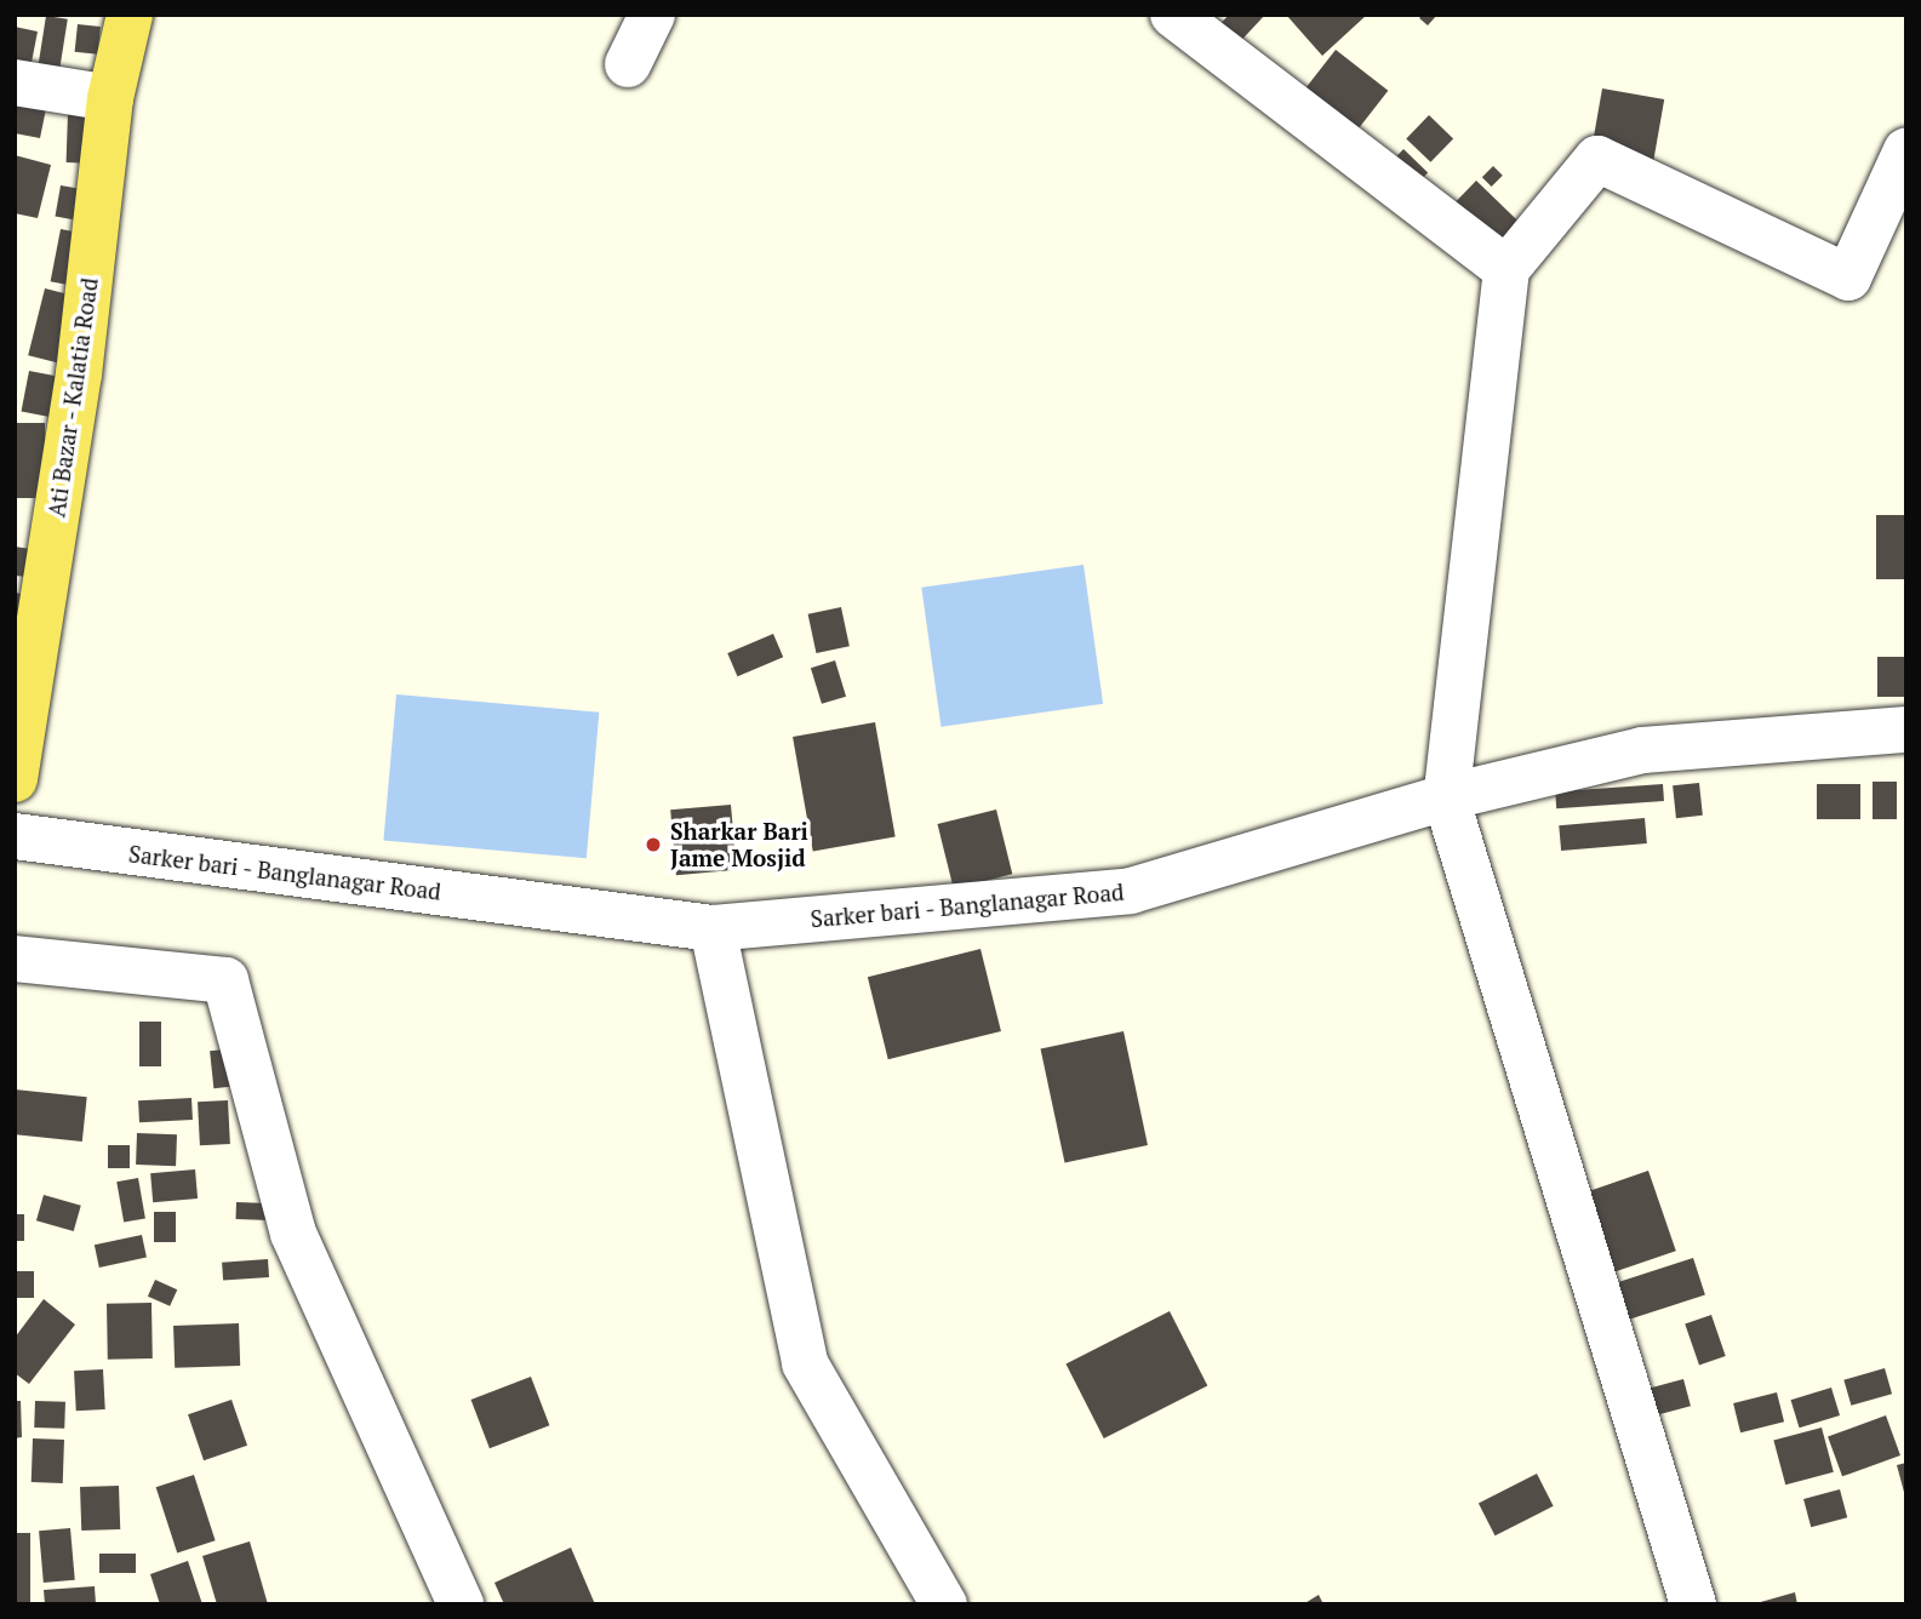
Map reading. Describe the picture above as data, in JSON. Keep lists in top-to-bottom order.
{
  "streets": {
    "main road": ["Ati Bazar - Kalatia Road"],
    "street": ["Sarker bari - Banglanagar Road"]
  },
  "places": ["Sharkar Bari Jame Mosjid"]
}
